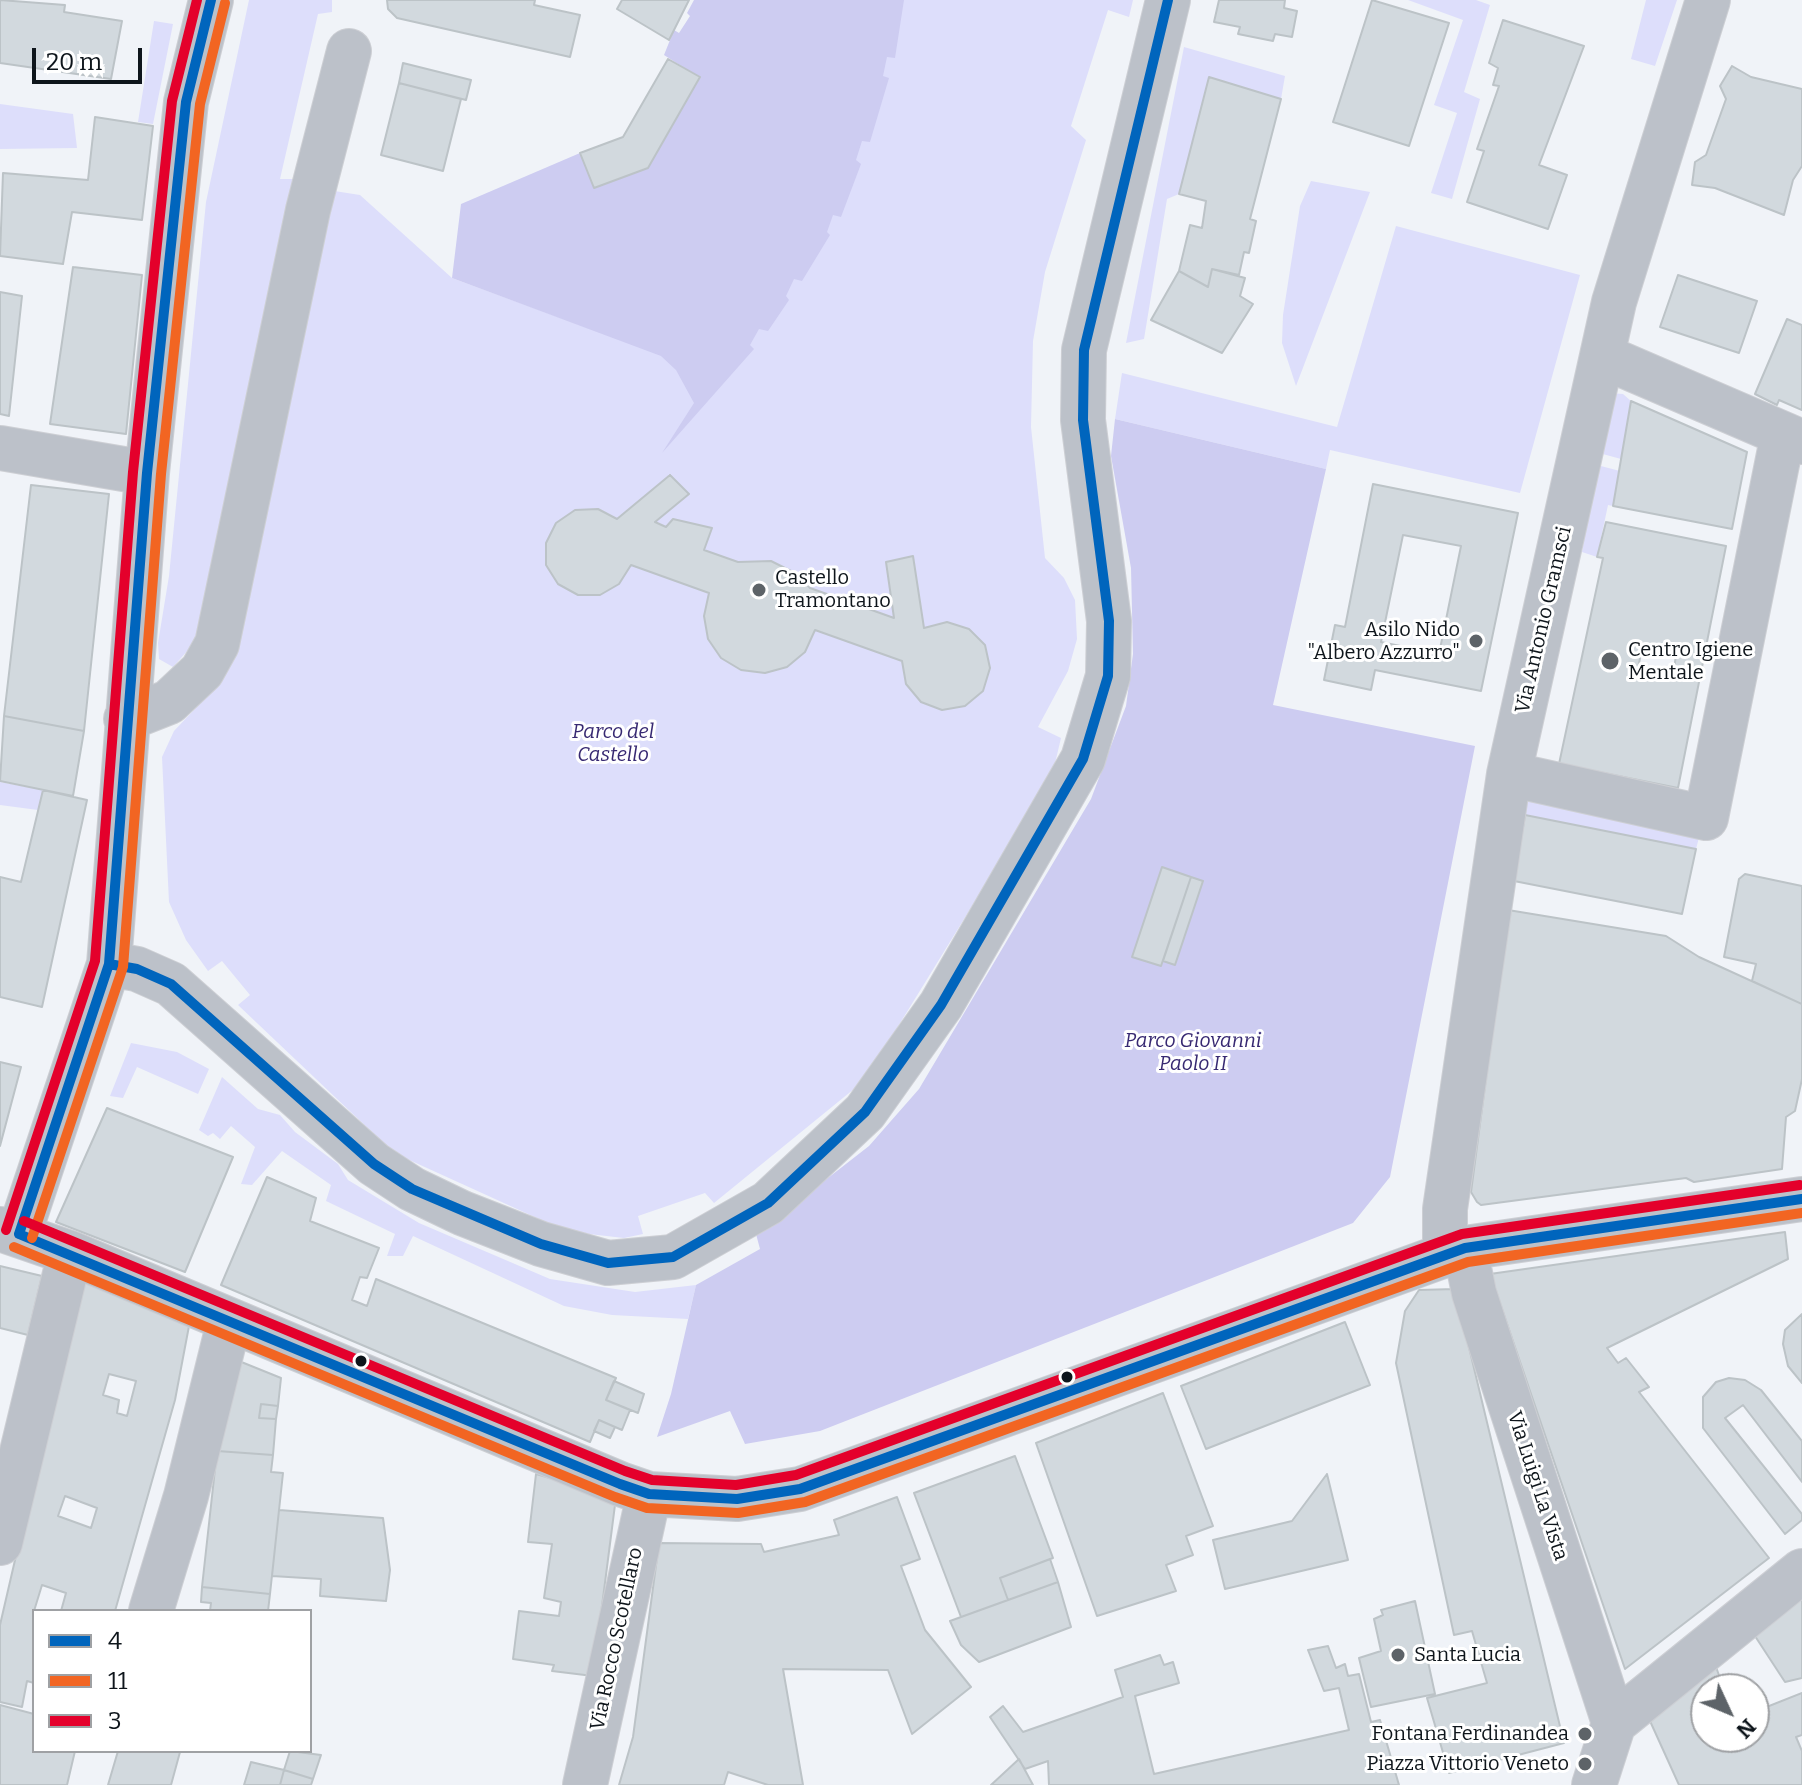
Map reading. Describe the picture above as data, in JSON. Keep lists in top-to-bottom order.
{
  "streets": {
    "street": ["Via Antonio Gramsci", "Via Luigi La Vista", "Via Rocco Scotellaro"]
  },
  "crossings": [
    ["Via Antonio Gramsci", "Via Luigi La Vista"]
  ],
  "parks": ["Parco del Castello", "Parco Giovanni Paolo II"],
  "places": [
    "Castello Tramontano",
    "Asilo Nido \"Albero Azzurro\"",
    "Centro Igiene Mentale",
    "Santa Lucia",
    "Fontana Ferdinandea",
    "Piazza Vittorio Veneto"
  ],
  "lines": ["transit line 4", "transit line 3", "transit line 11"],
  "legend": ["4", "11", "3"],
  "scale_bar": "20 m",
  "north": "bottom right"
}
